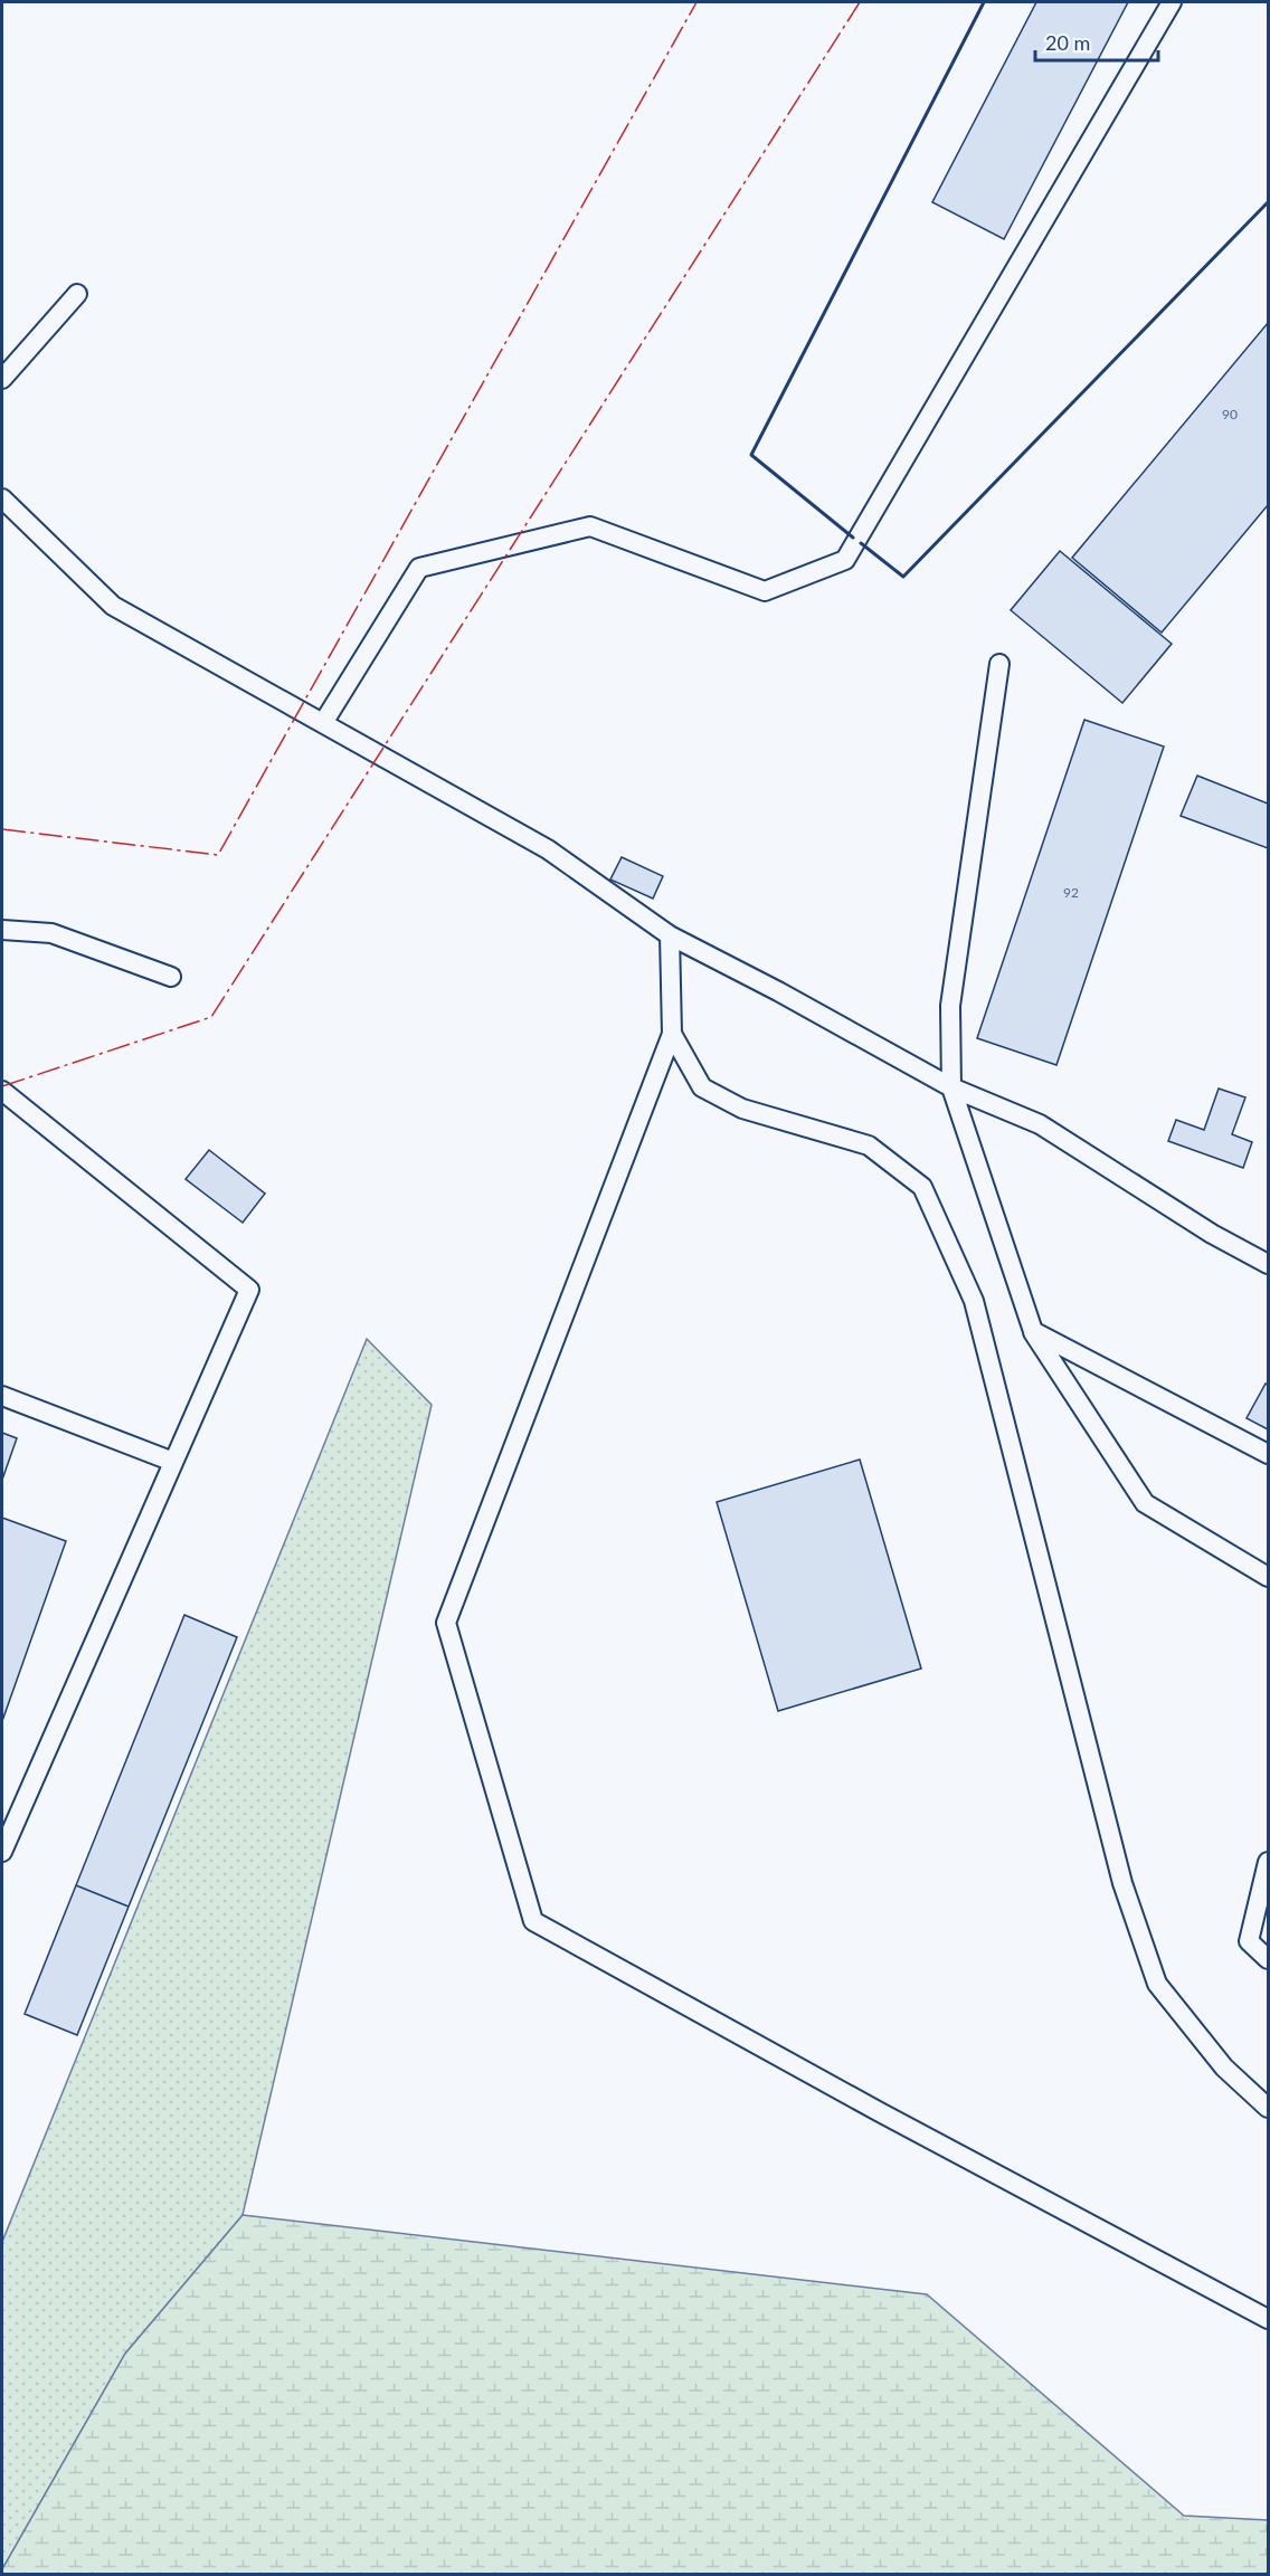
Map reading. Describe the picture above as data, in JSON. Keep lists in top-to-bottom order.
{
  "house_numbers": ["90", "92"],
  "scale_bar": "20 m"
}
